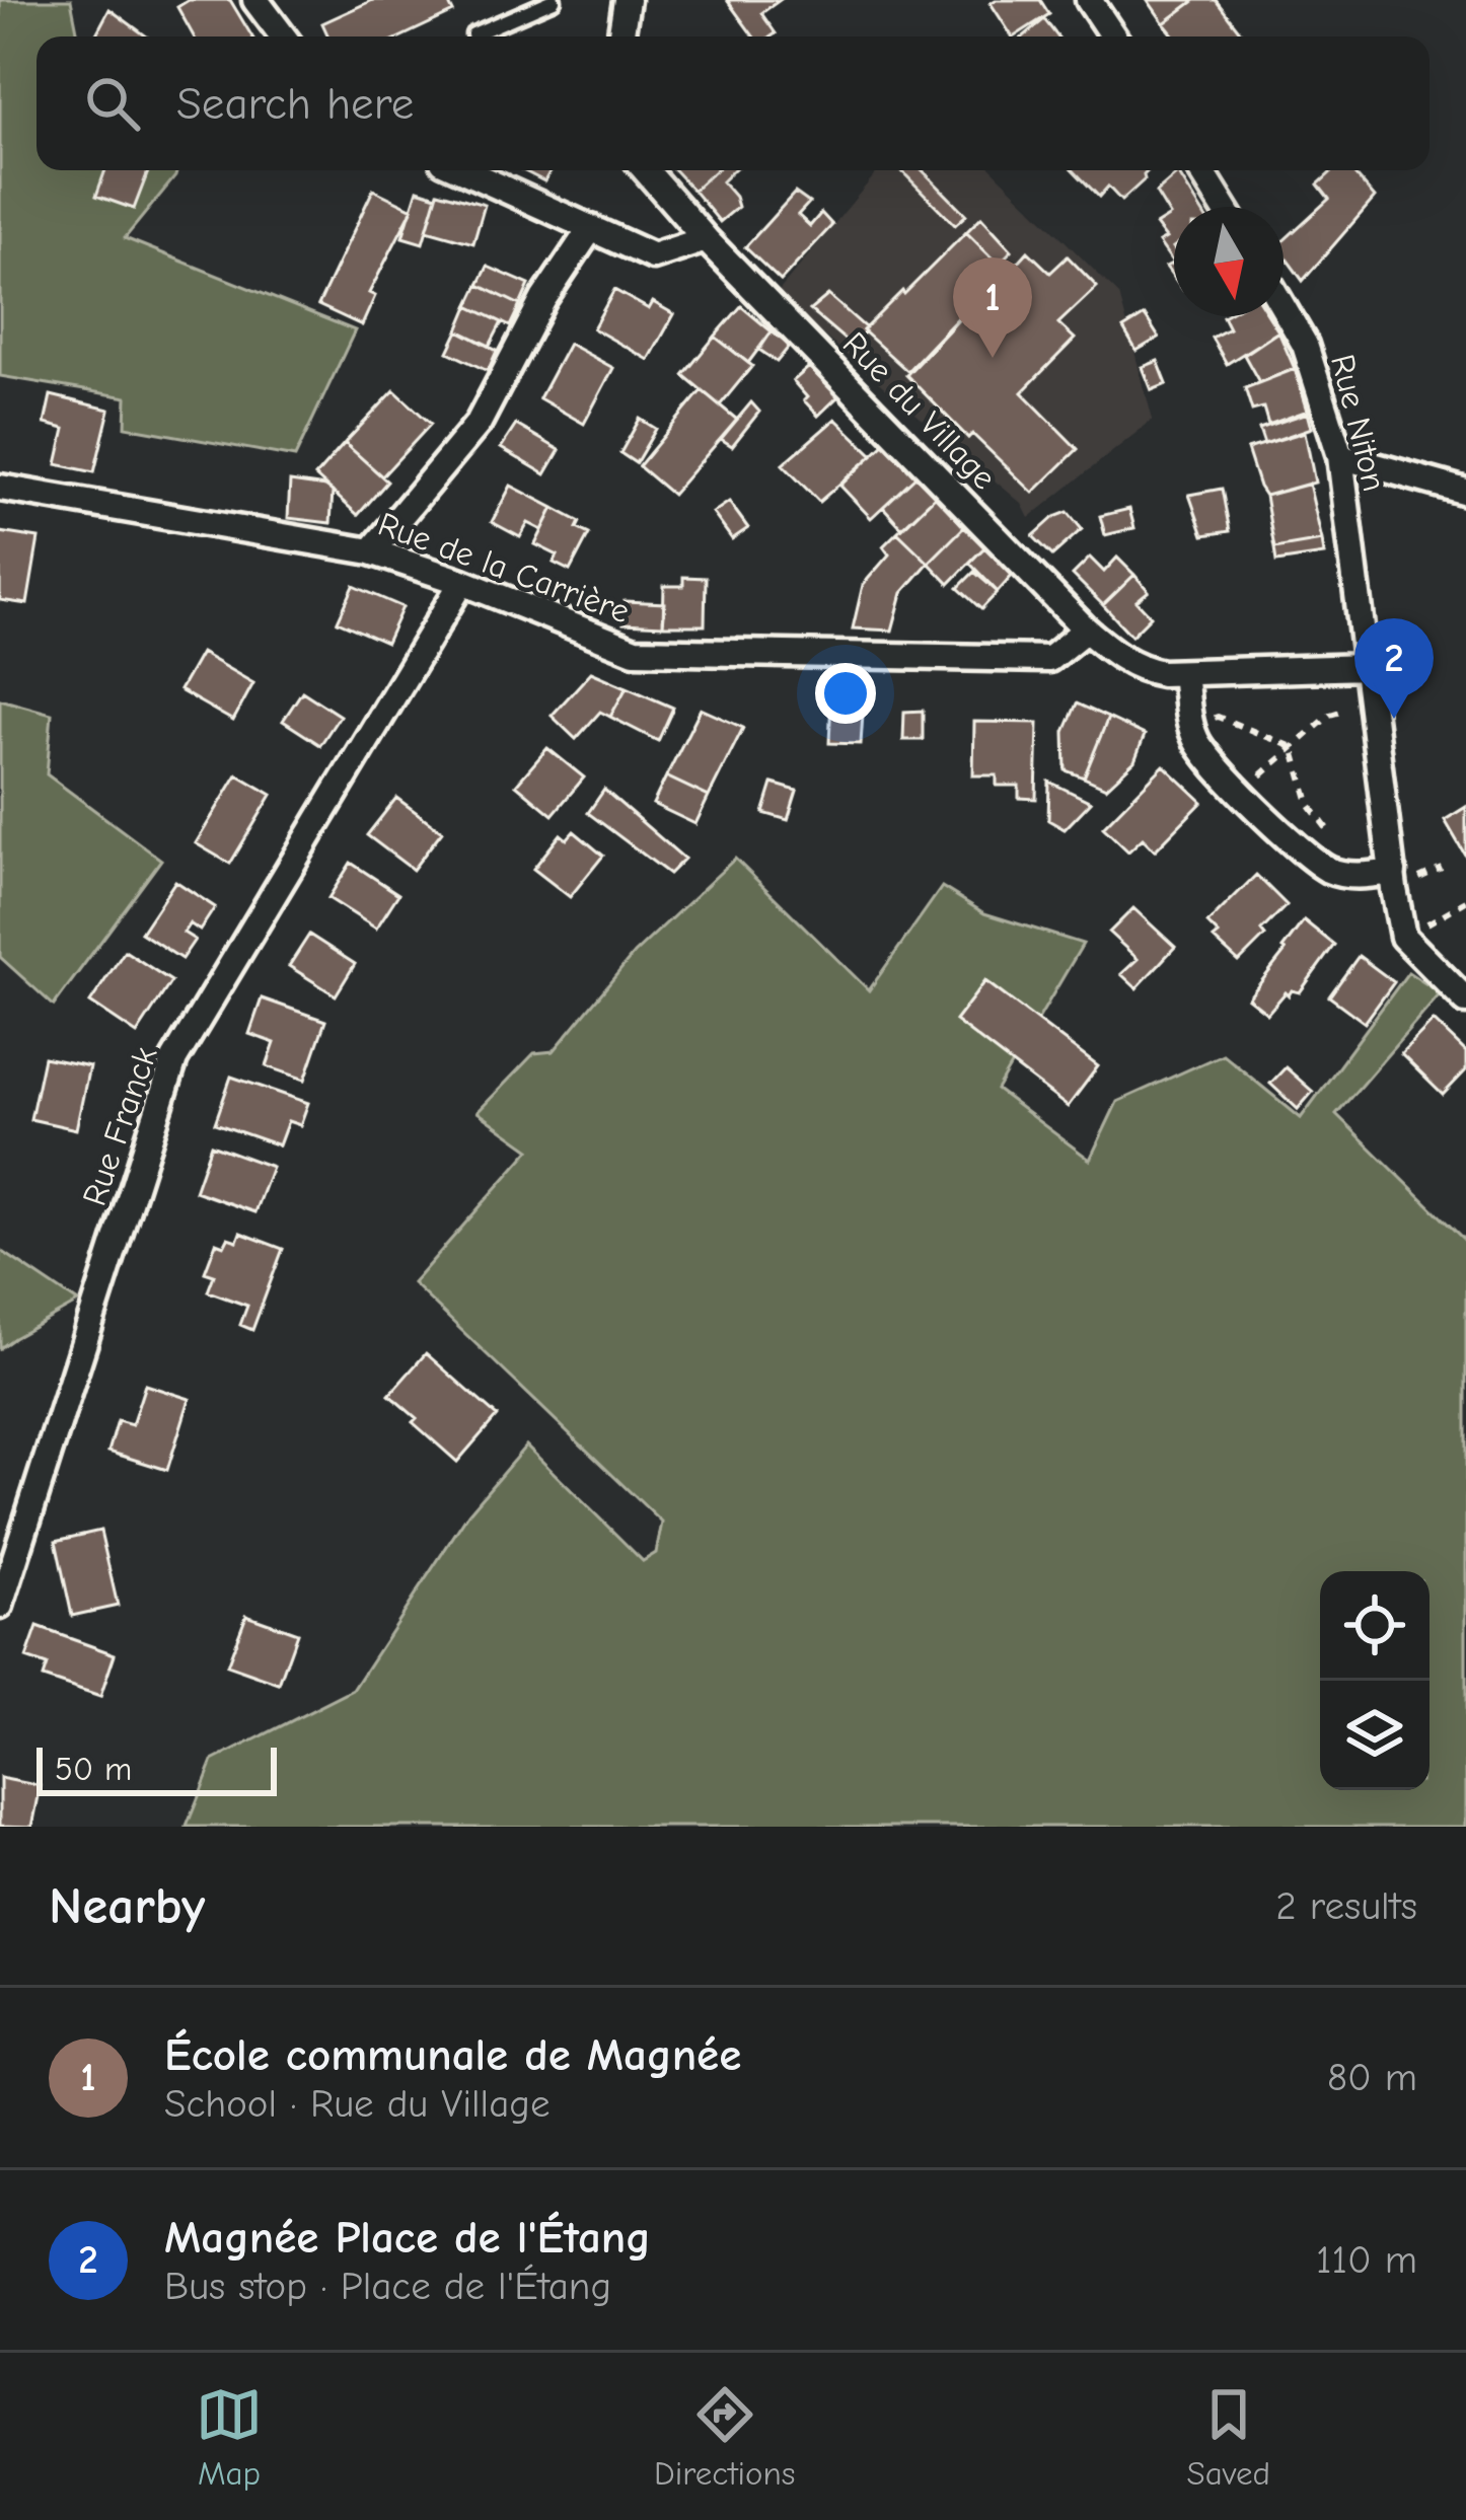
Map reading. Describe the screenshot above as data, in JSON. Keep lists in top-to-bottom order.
{
  "streets": {
    "street": [
      "Rue du Village",
      "Rue Niton",
      "Rue de la Carrière",
      "Rue Franck"
    ]
  },
  "crossings": [
    ["Rue du Village", "Rue de la Carrière"],
    ["Rue de la Carrière", "Rue Franck"]
  ],
  "scale_bar": "50 m",
  "north": "bottom",
  "page": {
    "search": "Search here",
    "pins": ["1", "2"],
    "scale": "50 m",
    "heading": ["Nearby", "2 results"],
    "list": [
      {
        "mark": "1",
        "name": "École communale de Magnée",
        "note": "School · Rue du Village",
        "value": "80 m"
      },
      {
        "mark": "2",
        "name": "Magnée Place de l'Étang",
        "note": "Bus stop · Place de l'Étang",
        "value": "110 m"
      }
    ],
    "nav": ["Map", "Directions", "Saved"]
  }
}
